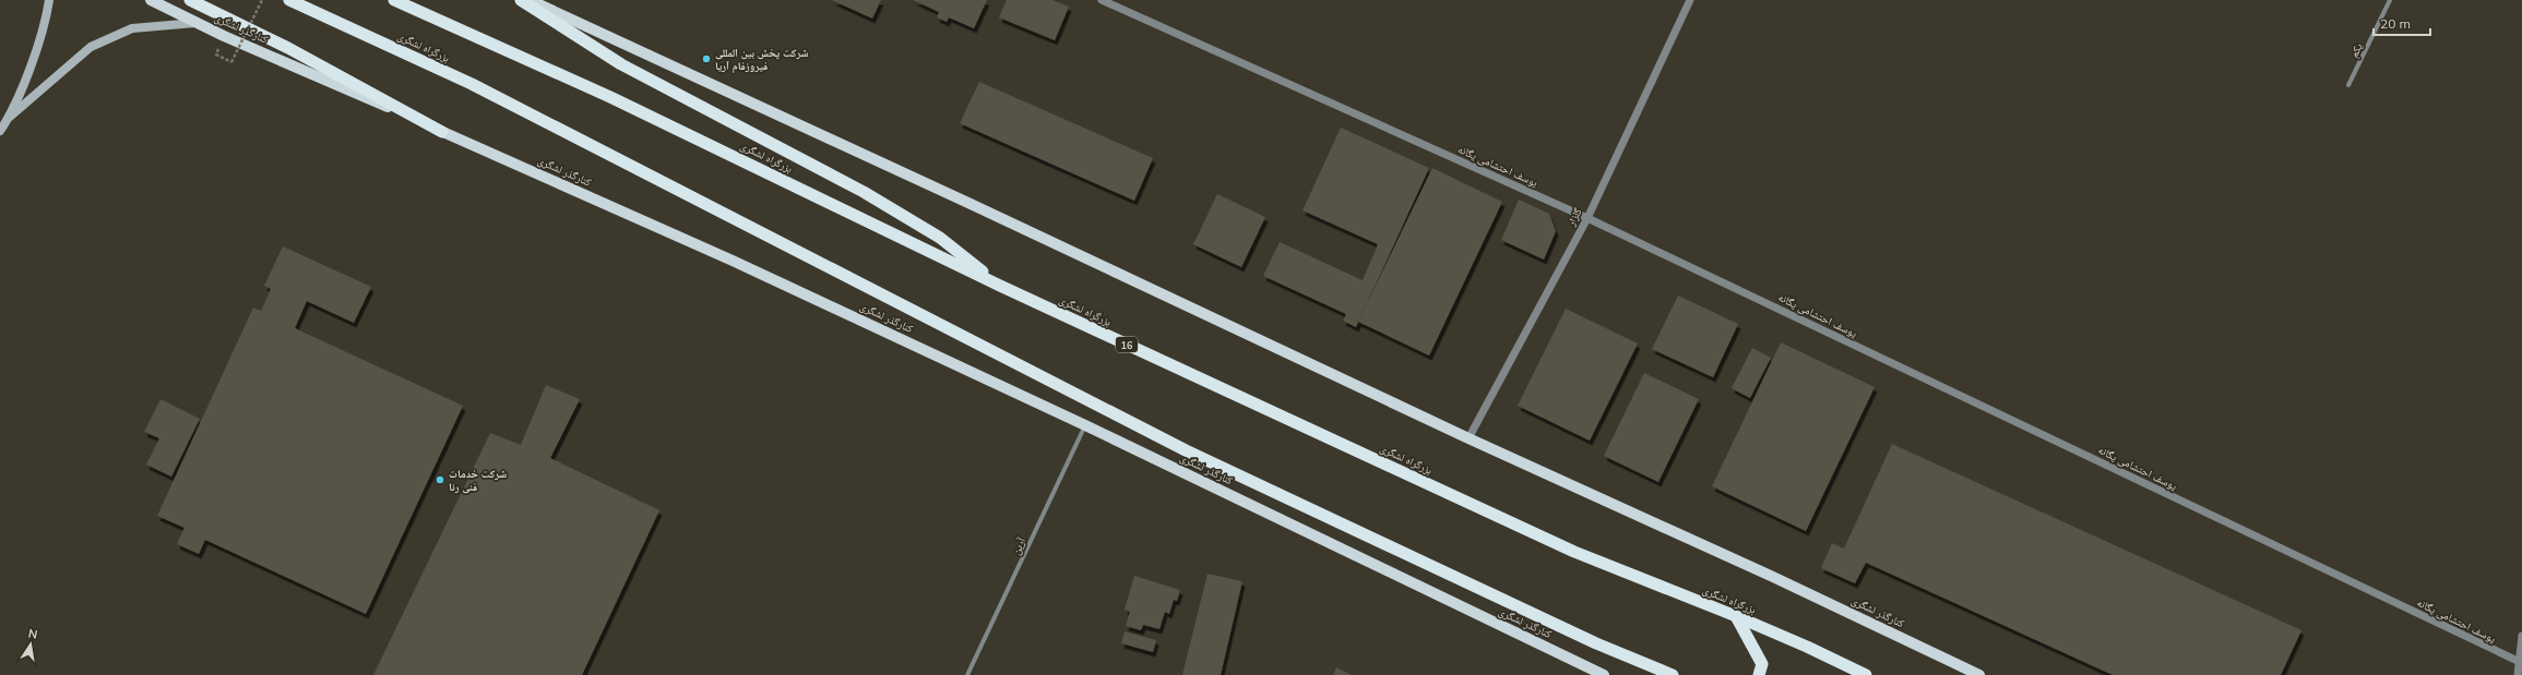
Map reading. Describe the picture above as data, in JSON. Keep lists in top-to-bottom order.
{
  "streets": {
    "highway": ["بزرگراه لشگری", "16"],
    "main road": ["کنارگذر لشگری"],
    "street": [
      "یکم",
      "یوسف احتشامی یگانه",
      "گلزار",
      "آرین"
    ]
  },
  "crossings": [
    ["کنارگذر لشگری", "گلزار"],
    ["کنارگذر لشگری", "آرین"],
    ["یوسف احتشامی یگانه", "گلزار"]
  ],
  "places": ["شرکت پخش بین المللی فیروزفام آریا", "شرکت خدمات فنی رنا"],
  "scale_bar": "20 m",
  "north": "top"
}
